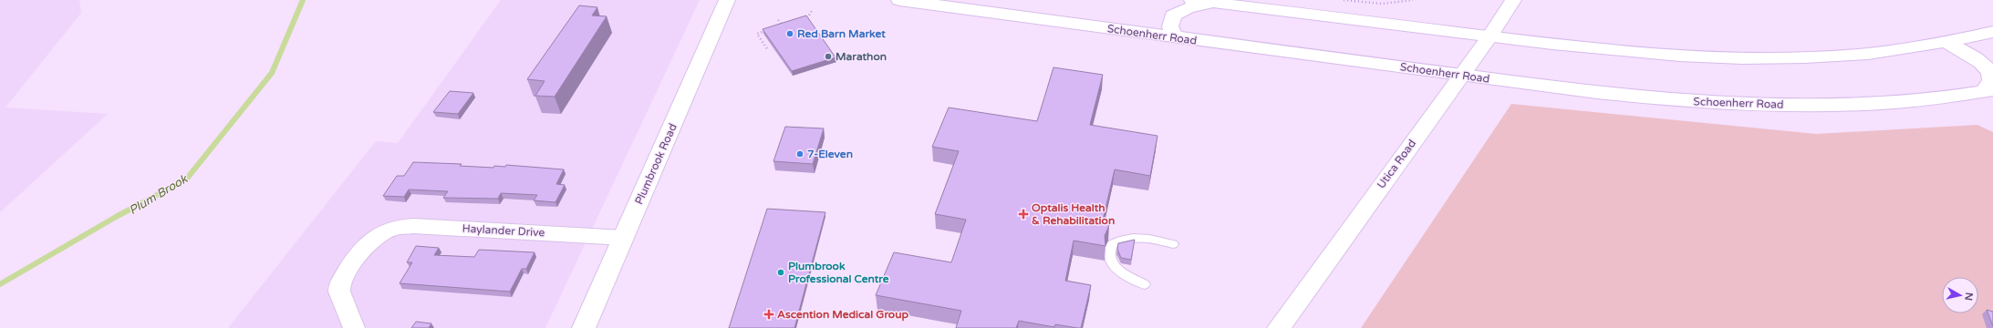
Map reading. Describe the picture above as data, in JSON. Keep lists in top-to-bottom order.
{
  "streets": {
    "main road": ["Schoenherr Road", "Plumbrook Road", "Utica Road"],
    "street": ["Haylander Drive"]
  },
  "crossings": [
    ["Schoenherr Road", "Utica Road"],
    ["Plumbrook Road", "Haylander Drive"]
  ],
  "water": ["Plum Brook"],
  "places": {
    "other": [
      "Red Barn Market",
      "Marathon",
      "7-Eleven",
      "Plumbrook Professional Centre"
    ],
    "health": ["Optalis Health & Rehabilitation", "Ascention Medical Group"]
  },
  "north": "right"
}
